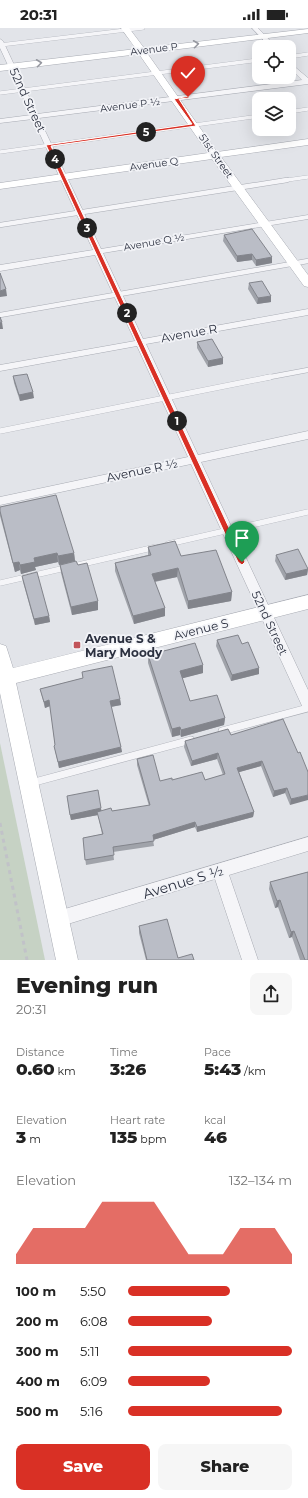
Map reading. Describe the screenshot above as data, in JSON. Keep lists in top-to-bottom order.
{
  "streets": {
    "street": [
      "Avenue P",
      "52nd Street",
      "Avenue P ½",
      "51st Street",
      "Avenue Q",
      "Avenue Q ½",
      "Avenue R",
      "Avenue R ½",
      "Avenue S",
      "Avenue S ½"
    ]
  },
  "crossings": [
    ["Avenue P", "52nd Street"],
    ["Avenue P", "51st Street"],
    ["52nd Street", "Avenue P ½"],
    ["52nd Street", "Avenue Q"],
    ["52nd Street", "Avenue Q ½"],
    ["52nd Street", "Avenue R"],
    ["52nd Street", "Avenue R ½"],
    ["52nd Street", "Avenue S"],
    ["Avenue P ½", "51st Street"],
    ["51st Street", "Avenue Q"],
    ["51st Street", "Avenue Q ½"]
  ],
  "one_way": ["Avenue P"],
  "places": {
    "transit": ["Avenue S & Mary Moody"]
  },
  "page": {
    "status": "20:31",
    "pins": [
      "5",
      "4",
      "3",
      "2",
      "1"
    ],
    "heading": ["Evening run", "20:31"],
    "stats": [
      ["Distance", "0.60 km"],
      ["Time", "3:26"],
      ["Pace", "5:43 /km"],
      ["Elevation", "3 m"],
      ["Heart rate", "135 bpm"],
      ["kcal", "46"]
    ],
    "chart": ["Elevation", "132–134 m"],
    "list": [
      {
        "name": "100 m",
        "note": "5:50"
      },
      {
        "name": "200 m",
        "note": "6:08"
      },
      {
        "name": "300 m",
        "note": "5:11"
      },
      {
        "name": "400 m",
        "note": "6:09"
      },
      {
        "name": "500 m",
        "note": "5:16"
      }
    ],
    "buttons": ["Save", "Share"]
  }
}
